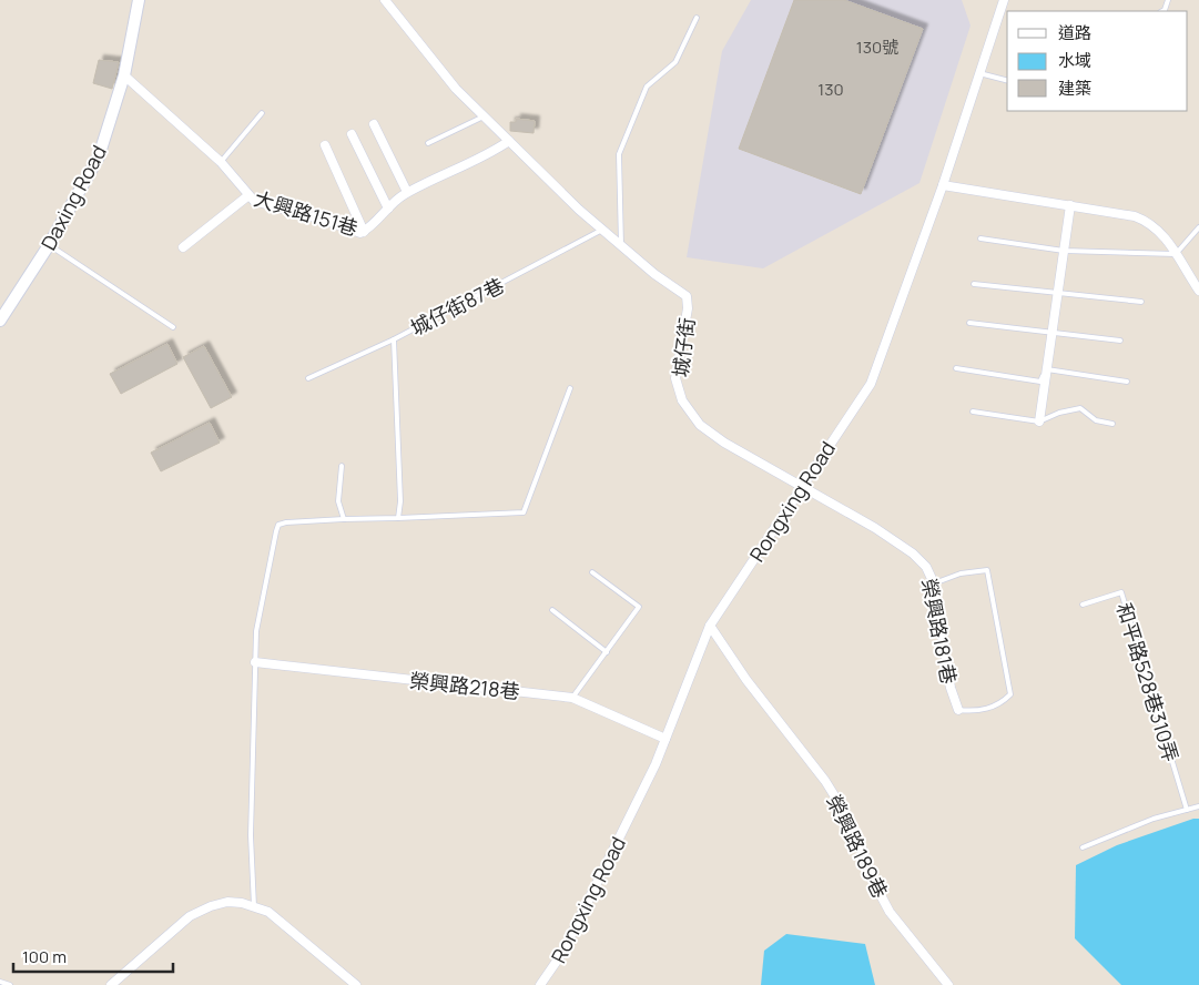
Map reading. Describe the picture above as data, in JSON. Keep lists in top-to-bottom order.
{
  "streets": {
    "street": [
      "Daxing Road",
      "大興路151巷",
      "城仔街",
      "Rongxing Road",
      "榮興路181巷",
      "榮興路218巷",
      "榮興路189巷"
    ],
    "lane": ["城仔街87巷", "和平路528巷310弄"]
  },
  "crossings": [
    ["Daxing Road", "大興路151巷"],
    ["城仔街", "Rongxing Road"],
    ["城仔街", "榮興路181巷"],
    ["Rongxing Road", "榮興路181巷"],
    ["Rongxing Road", "榮興路218巷"],
    ["Rongxing Road", "榮興路189巷"]
  ],
  "house_numbers": ["130號", "130"],
  "legend": ["道路", "水域", "建築"],
  "scale_bar": "100 m"
}
